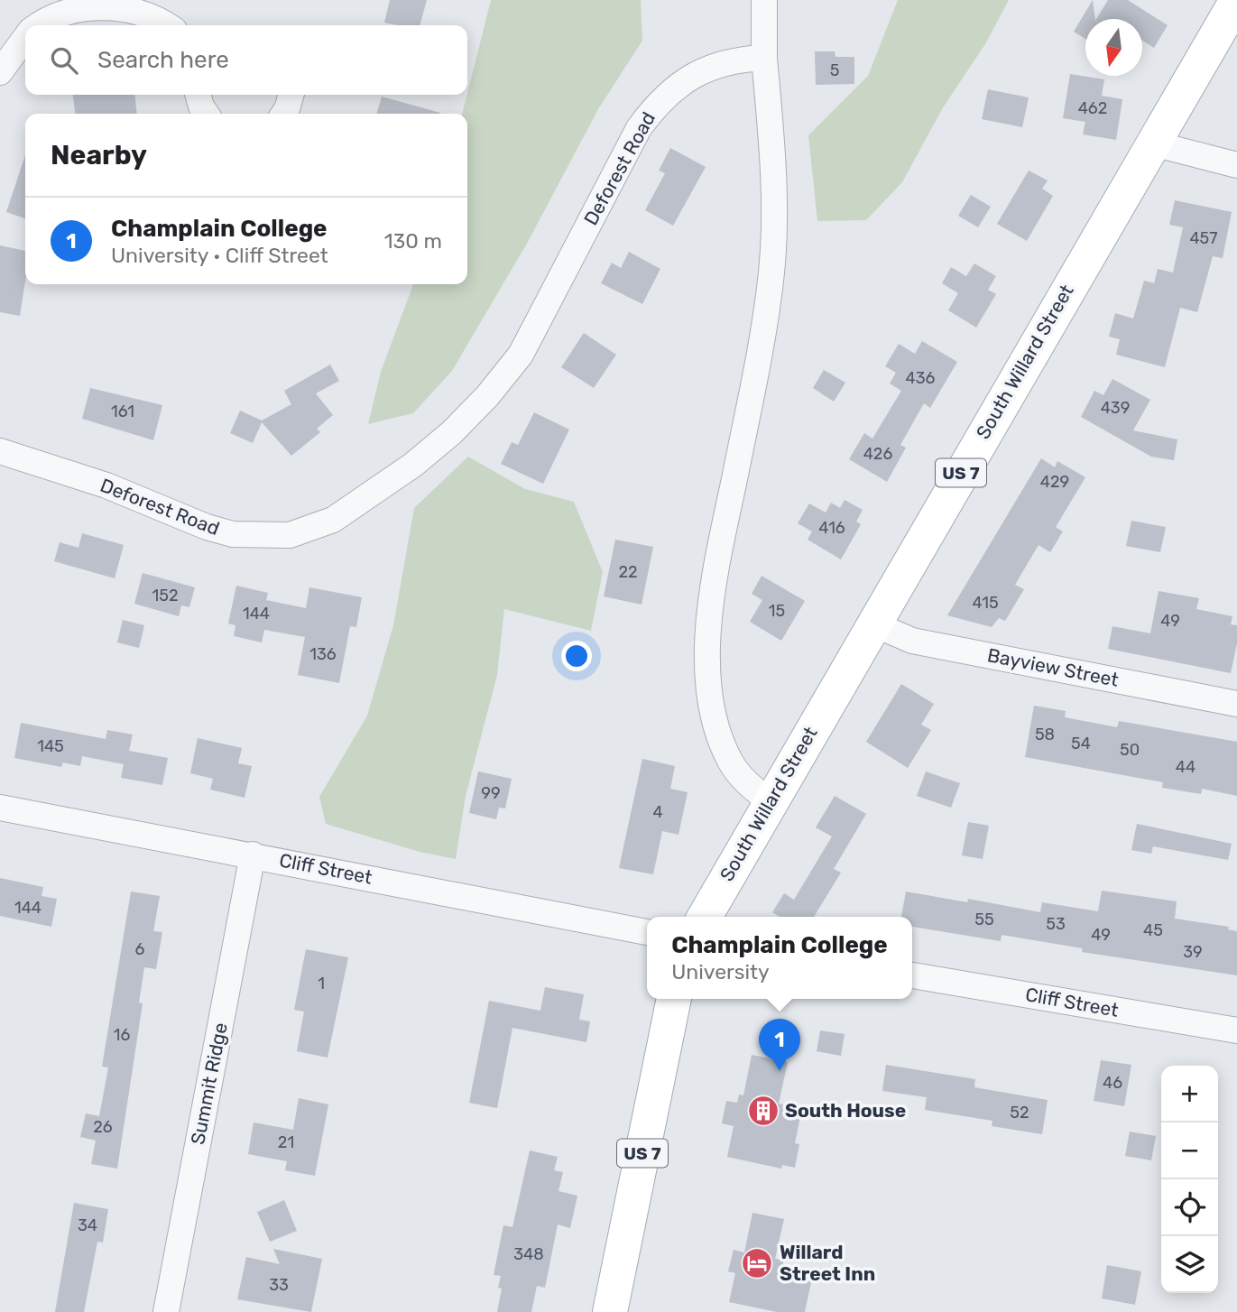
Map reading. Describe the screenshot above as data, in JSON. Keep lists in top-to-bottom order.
{
  "streets": {
    "main road": ["South Willard Street", "US 7"],
    "street": [
      "Deforest Road",
      "Bayview Street",
      "Cliff Street",
      "Summit Ridge"
    ]
  },
  "crossings": [
    ["South Willard Street", "Bayview Street"],
    ["Cliff Street", "Summit Ridge"]
  ],
  "places": {
    "building": ["South House"],
    "hotel": ["Willard Street Inn"]
  },
  "house_numbers": [
    "5",
    "462",
    "457",
    "436",
    "439",
    "161",
    "426",
    "429",
    "416",
    "22",
    "152",
    "415",
    "15",
    "144",
    "49",
    "136",
    "58",
    "54",
    "145",
    "50",
    "44",
    "99",
    "4",
    "144",
    "55",
    "53",
    "45",
    "49",
    "6",
    "39",
    "1",
    "16",
    "46",
    "52",
    "26",
    "21",
    "34",
    "348",
    "33"
  ],
  "north": "bottom",
  "page": {
    "search": "Search here",
    "heading": "Nearby",
    "list": [
      {
        "mark": "1",
        "name": "Champlain College",
        "note": "University · Cliff Street",
        "value": "130 m"
      }
    ],
    "popup": ["Champlain College", "University"],
    "pins": "1",
    "map_buttons": ["+", "−"]
  }
}
